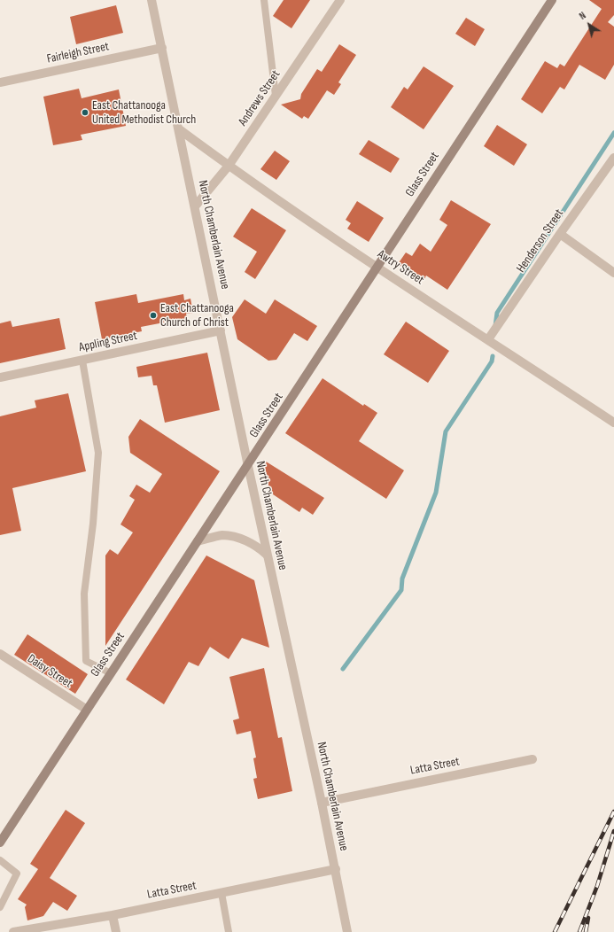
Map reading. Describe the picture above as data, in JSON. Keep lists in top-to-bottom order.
{
  "streets": {
    "main road": ["Glass Street"],
    "street": [
      "Fairleigh Street",
      "Andrews Street",
      "North Chamberlain Avenue",
      "Henderson Street",
      "Awtry Street",
      "Appling Street",
      "Daisy Street",
      "Latta Street"
    ]
  },
  "crossings": [
    ["Fairleigh Street", "North Chamberlain Avenue"],
    ["Andrews Street", "North Chamberlain Avenue"],
    ["Andrews Street", "Awtry Street"],
    ["Glass Street", "North Chamberlain Avenue"],
    ["Glass Street", "Awtry Street"],
    ["Glass Street", "Daisy Street"],
    ["North Chamberlain Avenue", "Awtry Street"],
    ["North Chamberlain Avenue", "Appling Street"],
    ["North Chamberlain Avenue", "Latta Street"],
    ["Henderson Street", "Awtry Street"]
  ],
  "places": ["East Chattanooga United Methodist Church", "East Chattanooga Church of Christ"],
  "north": "top left"
}
